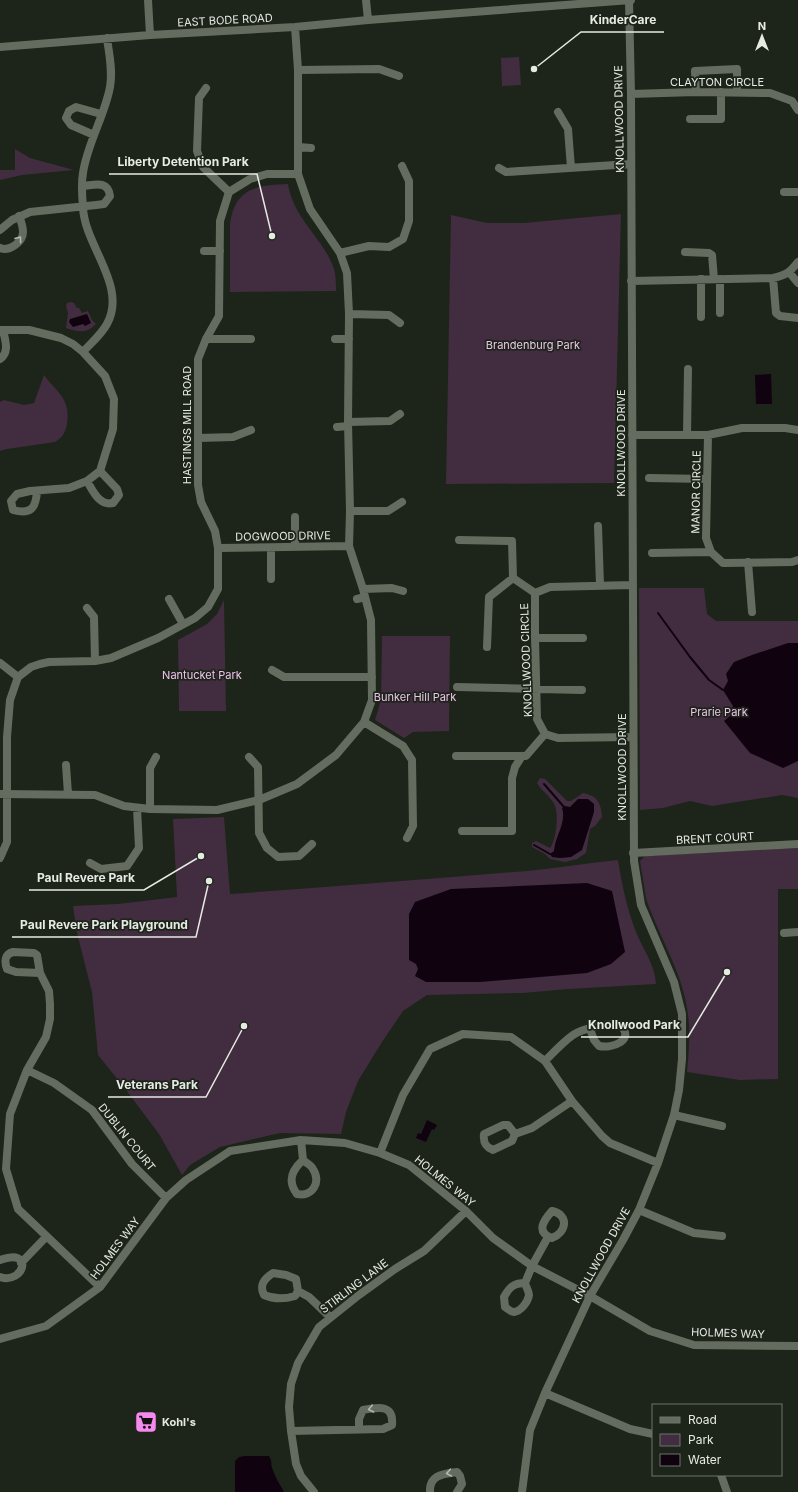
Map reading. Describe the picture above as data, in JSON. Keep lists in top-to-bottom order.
{
  "streets": {
    "street": [
      "EAST BODE ROAD",
      "CLAYTON CIRCLE",
      "KNOLLWOOD DRIVE",
      "HASTINGS MILL ROAD",
      "MANOR CIRCLE",
      "DOGWOOD DRIVE",
      "KNOLLWOOD CIRCLE",
      "BRENT COURT",
      "DUBLIN COURT",
      "HOLMES WAY",
      "STIRLING LANE"
    ]
  },
  "crossings": [
    ["EAST BODE ROAD", "KNOLLWOOD DRIVE"],
    ["CLAYTON CIRCLE", "KNOLLWOOD DRIVE"],
    ["KNOLLWOOD DRIVE", "MANOR CIRCLE"],
    ["KNOLLWOOD DRIVE", "KNOLLWOOD CIRCLE"],
    ["KNOLLWOOD DRIVE", "BRENT COURT"],
    ["KNOLLWOOD DRIVE", "HOLMES WAY"],
    ["HASTINGS MILL ROAD", "DOGWOOD DRIVE"],
    ["DUBLIN COURT", "HOLMES WAY"],
    ["HOLMES WAY", "STIRLING LANE"]
  ],
  "parks": [
    "Brandenburg Park",
    "Nantucket Park",
    "Bunker Hill Park",
    "Prarie Park"
  ],
  "places": {
    "other": [
      "KinderCare",
      "Liberty Detention Park",
      "Paul Revere Park",
      "Paul Revere Park Playground",
      "Knollwood Park",
      "Veterans Park"
    ],
    "supermarket": ["Kohl's"]
  },
  "legend": ["Road", "Park", "Water"],
  "north": "top"
}
